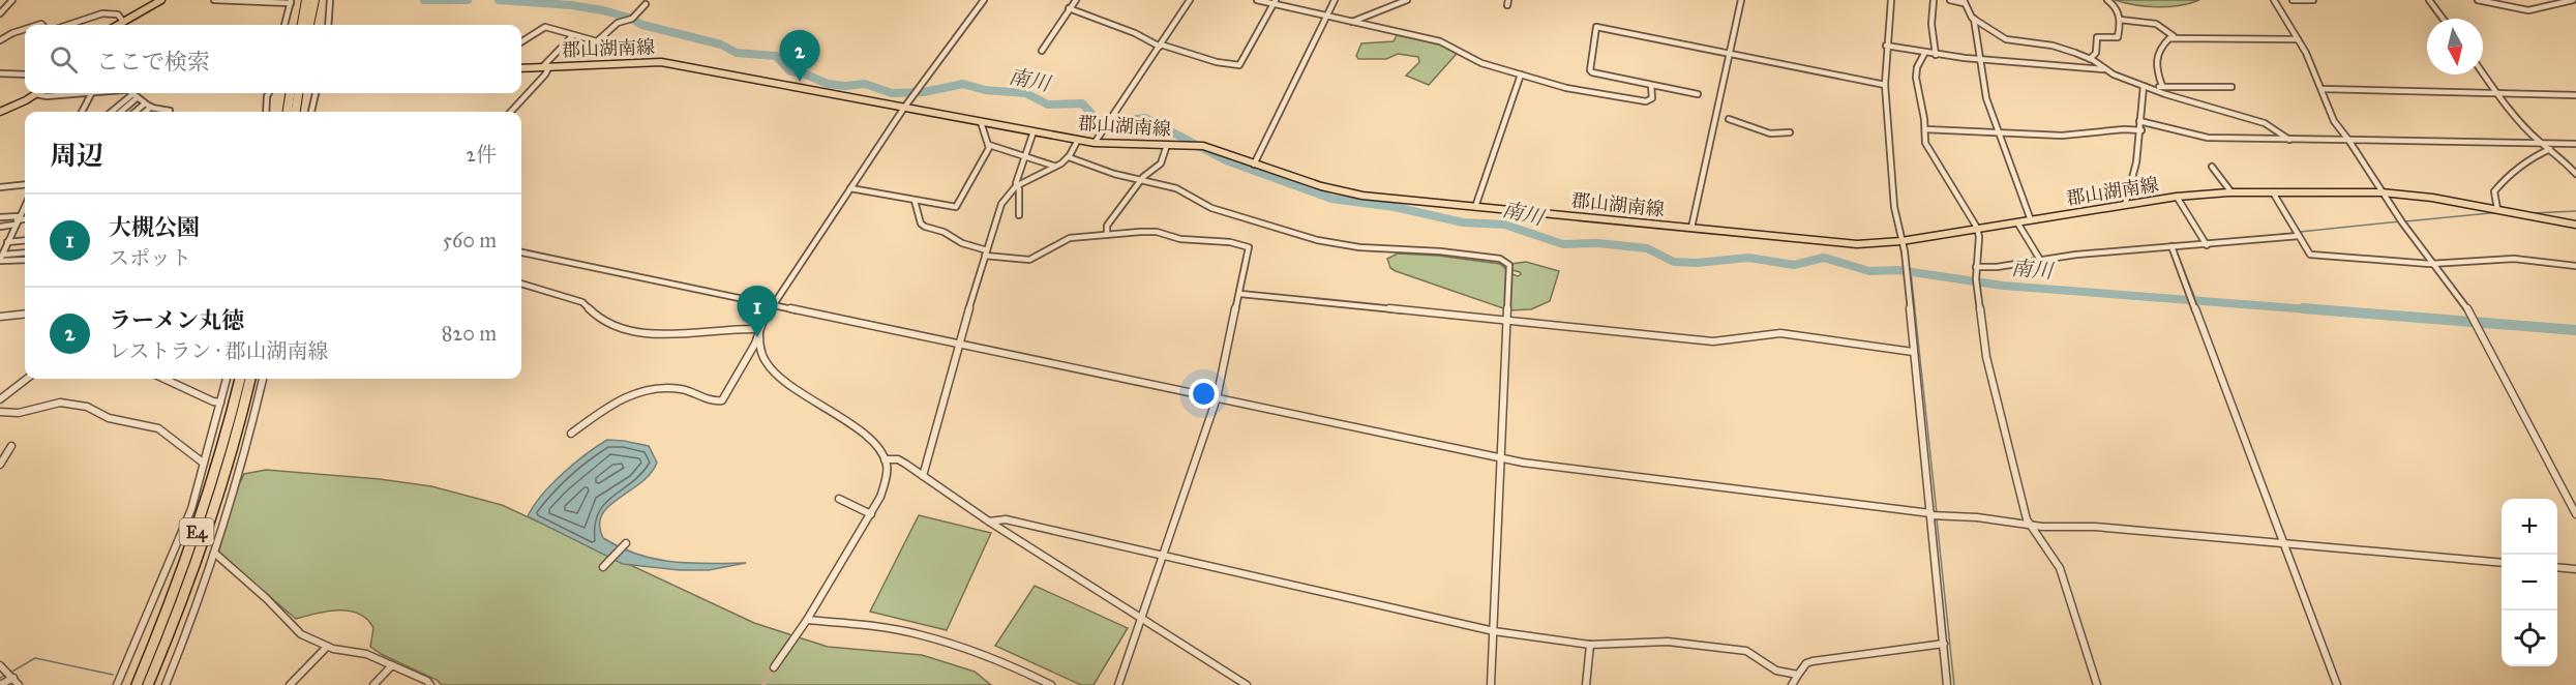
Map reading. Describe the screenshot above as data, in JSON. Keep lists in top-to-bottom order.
{
  "streets": {
    "highway": ["E4"],
    "main road": ["郡山湖南線"]
  },
  "water": ["南川"],
  "north": "bottom",
  "page": {
    "search": "ここで検索",
    "pins": ["2", "1"],
    "heading": ["周辺", "2件"],
    "list": [
      {
        "mark": "1",
        "name": "大槻公園",
        "note": "スポット",
        "value": "560 m"
      },
      {
        "mark": "2",
        "name": "ラーメン丸徳",
        "note": "レストラン · 郡山湖南線",
        "value": "820 m"
      }
    ],
    "map_buttons": ["+", "−"]
  }
}
